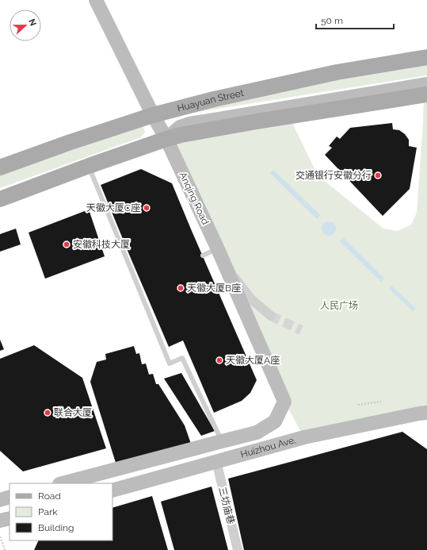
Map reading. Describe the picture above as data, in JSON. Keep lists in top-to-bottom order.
{
  "streets": {
    "main road": ["Huayuan Street", "Anqing Road", "Huizhou Ave,"],
    "street": ["三坊庙巷"]
  },
  "crossings": [
    ["Huayuan Street", "Anqing Road"],
    ["Anqing Road", "Huizhou Ave,"],
    ["Huizhou Ave,", "三坊庙巷"]
  ],
  "parks": ["人民广场"],
  "places": [
    "交通银行安徽分行",
    "天徽大厦C座",
    "安徽科技大厦",
    "天徽大厦B座",
    "天徽大厦A座",
    "联合大厦"
  ],
  "legend": ["Road", "Park", "Building"],
  "scale_bar": "50 m",
  "north": "right"
}
